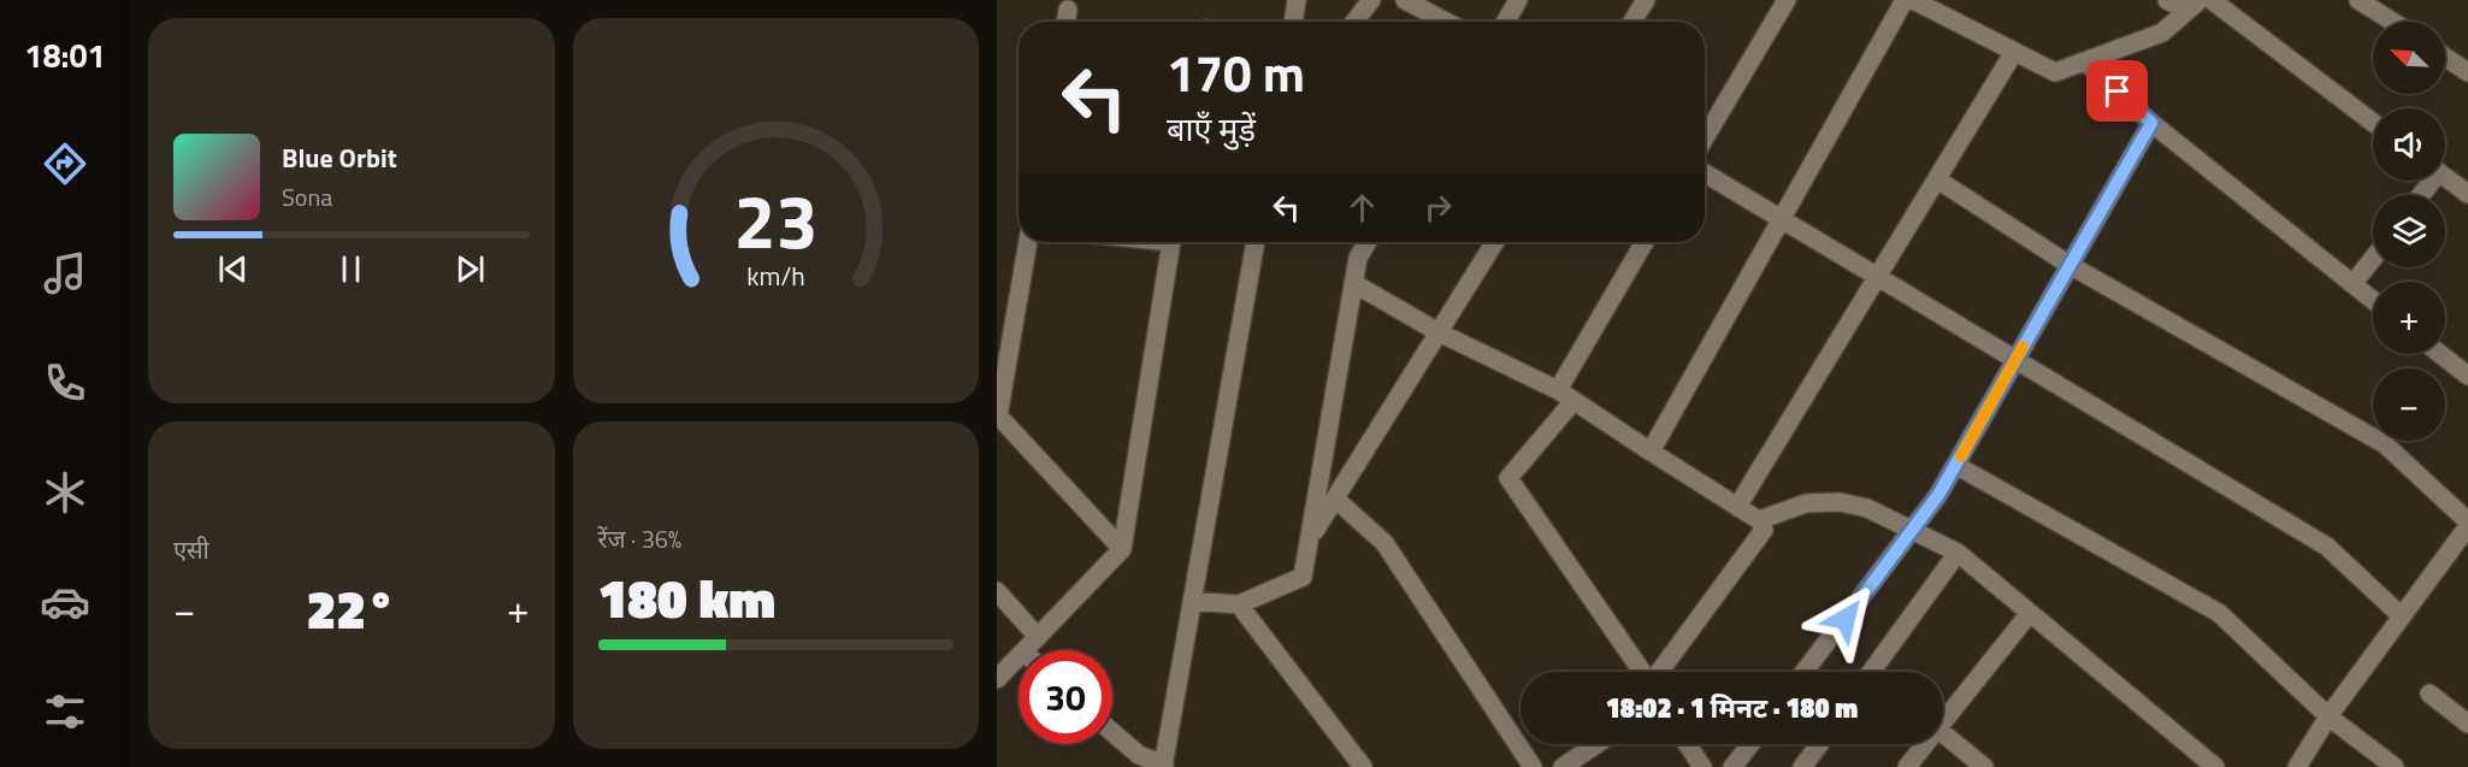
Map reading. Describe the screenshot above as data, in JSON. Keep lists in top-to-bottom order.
{
  "north": "top left",
  "page": {
    "tabs": "18:01",
    "map_buttons": ["+", "−"],
    "turn": ["170 m", "बाएँ मुड़ें"],
    "song": ["Blue Orbit", "Sona"],
    "tile": [
      "एसी",
      ["रेंज · 36%", "180 km"]
    ],
    "heat": ["−", "22°", "+"],
    "limit": "30",
    "trip": "18:02 · 1 मिनट · 180 m",
    "gauge": ["23", "km/h"]
  }
}
